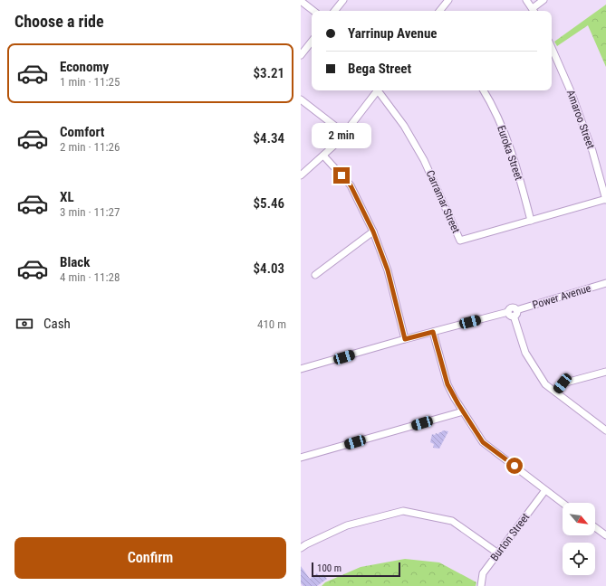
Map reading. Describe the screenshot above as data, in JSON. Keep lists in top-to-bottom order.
{
  "streets": {
    "street": [
      "Amaroo Street",
      "Euroka Street",
      "Carramar Street",
      "Power Avenue",
      "Burton Street"
    ]
  },
  "crossings": [
    ["Amaroo Street", "Carramar Street"],
    ["Euroka Street", "Carramar Street"]
  ],
  "scale_bar": "100 m",
  "north": "bottom right",
  "page": {
    "heading": "Choose a ride",
    "banner": ["Yarrinup Avenue", "Bega Street"],
    "list": [
      {
        "name": "Economy",
        "note": "1 min · 11:25",
        "value": "$3.21"
      },
      {
        "name": "Comfort",
        "note": "2 min · 11:26",
        "value": "$4.34"
      },
      {
        "name": "XL",
        "note": "3 min · 11:27",
        "value": "$5.46"
      },
      {
        "name": "Black",
        "note": "4 min · 11:28",
        "value": "$4.03"
      }
    ],
    "bubble": "2 min",
    "pay": ["Cash", "410 m"],
    "buttons": "Confirm",
    "scale": "100 m"
  }
}
